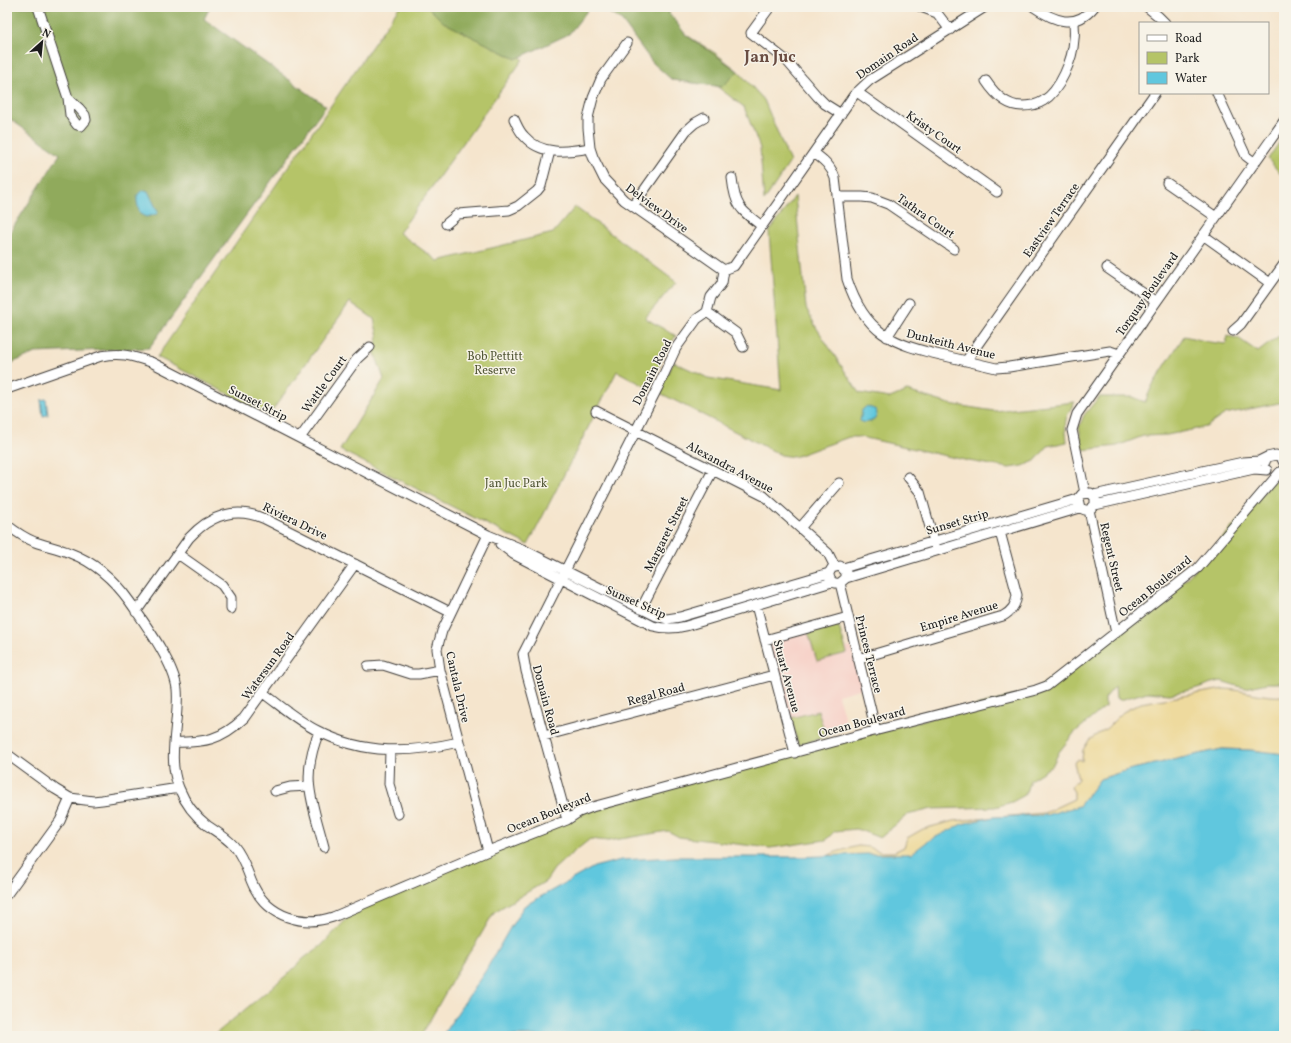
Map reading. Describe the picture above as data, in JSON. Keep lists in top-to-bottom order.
{
  "streets": {
    "street": [
      "Domain Road",
      "Kristy Court",
      "Delview Drive",
      "Tathra Court",
      "Eastview Terrace",
      "Torquay Boulevard",
      "Dunkeith Avenue",
      "Wattle Court",
      "Sunset Strip",
      "Alexandra Avenue",
      "Riviera Drive",
      "Margaret Street",
      "Regent Street",
      "Ocean Boulevard",
      "Empire Avenue",
      "Princes Terrace",
      "Watersun Road",
      "Stuart Avenue",
      "Cantala Drive",
      "Regal Road"
    ]
  },
  "crossings": [
    ["Domain Road", "Kristy Court"],
    ["Domain Road", "Delview Drive"],
    ["Domain Road", "Dunkeith Avenue"],
    ["Domain Road", "Sunset Strip"],
    ["Domain Road", "Alexandra Avenue"],
    ["Domain Road", "Ocean Boulevard"],
    ["Domain Road", "Regal Road"],
    ["Tathra Court", "Dunkeith Avenue"],
    ["Eastview Terrace", "Dunkeith Avenue"],
    ["Torquay Boulevard", "Dunkeith Avenue"],
    ["Torquay Boulevard", "Sunset Strip"],
    ["Torquay Boulevard", "Regent Street"],
    ["Wattle Court", "Sunset Strip"],
    ["Sunset Strip", "Alexandra Avenue"],
    ["Sunset Strip", "Margaret Street"],
    ["Sunset Strip", "Regent Street"],
    ["Sunset Strip", "Ocean Boulevard"],
    ["Sunset Strip", "Empire Avenue"],
    ["Sunset Strip", "Princes Terrace"],
    ["Sunset Strip", "Stuart Avenue"],
    ["Sunset Strip", "Cantala Drive"],
    ["Alexandra Avenue", "Margaret Street"],
    ["Alexandra Avenue", "Princes Terrace"],
    ["Riviera Drive", "Ocean Boulevard"],
    ["Riviera Drive", "Watersun Road"],
    ["Riviera Drive", "Cantala Drive"],
    ["Regent Street", "Ocean Boulevard"],
    ["Ocean Boulevard", "Princes Terrace"],
    ["Ocean Boulevard", "Watersun Road"],
    ["Ocean Boulevard", "Stuart Avenue"],
    ["Ocean Boulevard", "Cantala Drive"],
    ["Empire Avenue", "Princes Terrace"],
    ["Stuart Avenue", "Regal Road"]
  ],
  "districts": ["Jan Juc"],
  "parks": ["Bob Pettitt Reserve", "Jan Juc Park"],
  "legend": ["Road", "Park", "Water"],
  "north": "top right"
}
